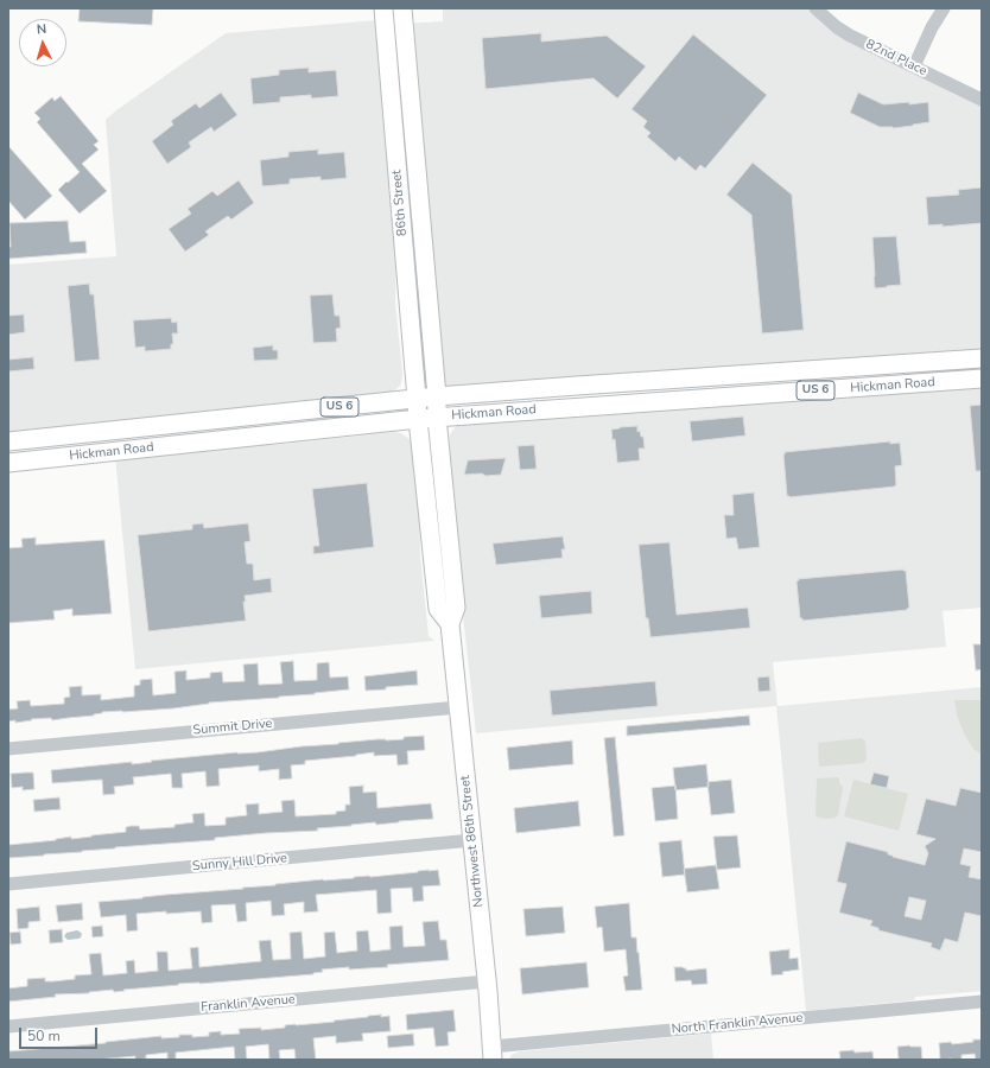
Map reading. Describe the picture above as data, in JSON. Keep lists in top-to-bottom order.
{
  "streets": {
    "main road": [
      "86th Street",
      "Hickman Road",
      "US 6",
      "Northwest 86th Street"
    ],
    "street": [
      "82nd Place",
      "Summit Drive",
      "Sunny Hill Drive",
      "Franklin Avenue",
      "North Franklin Avenue"
    ]
  },
  "crossings": [
    ["86th Street", "Hickman Road"],
    ["86th Street", "Northwest 86th Street"],
    ["Hickman Road", "Northwest 86th Street"],
    ["Summit Drive", "Northwest 86th Street"],
    ["Northwest 86th Street", "Sunny Hill Drive"],
    ["Northwest 86th Street", "Franklin Avenue"],
    ["Northwest 86th Street", "North Franklin Avenue"]
  ],
  "scale_bar": "50 m",
  "north": "top"
}
